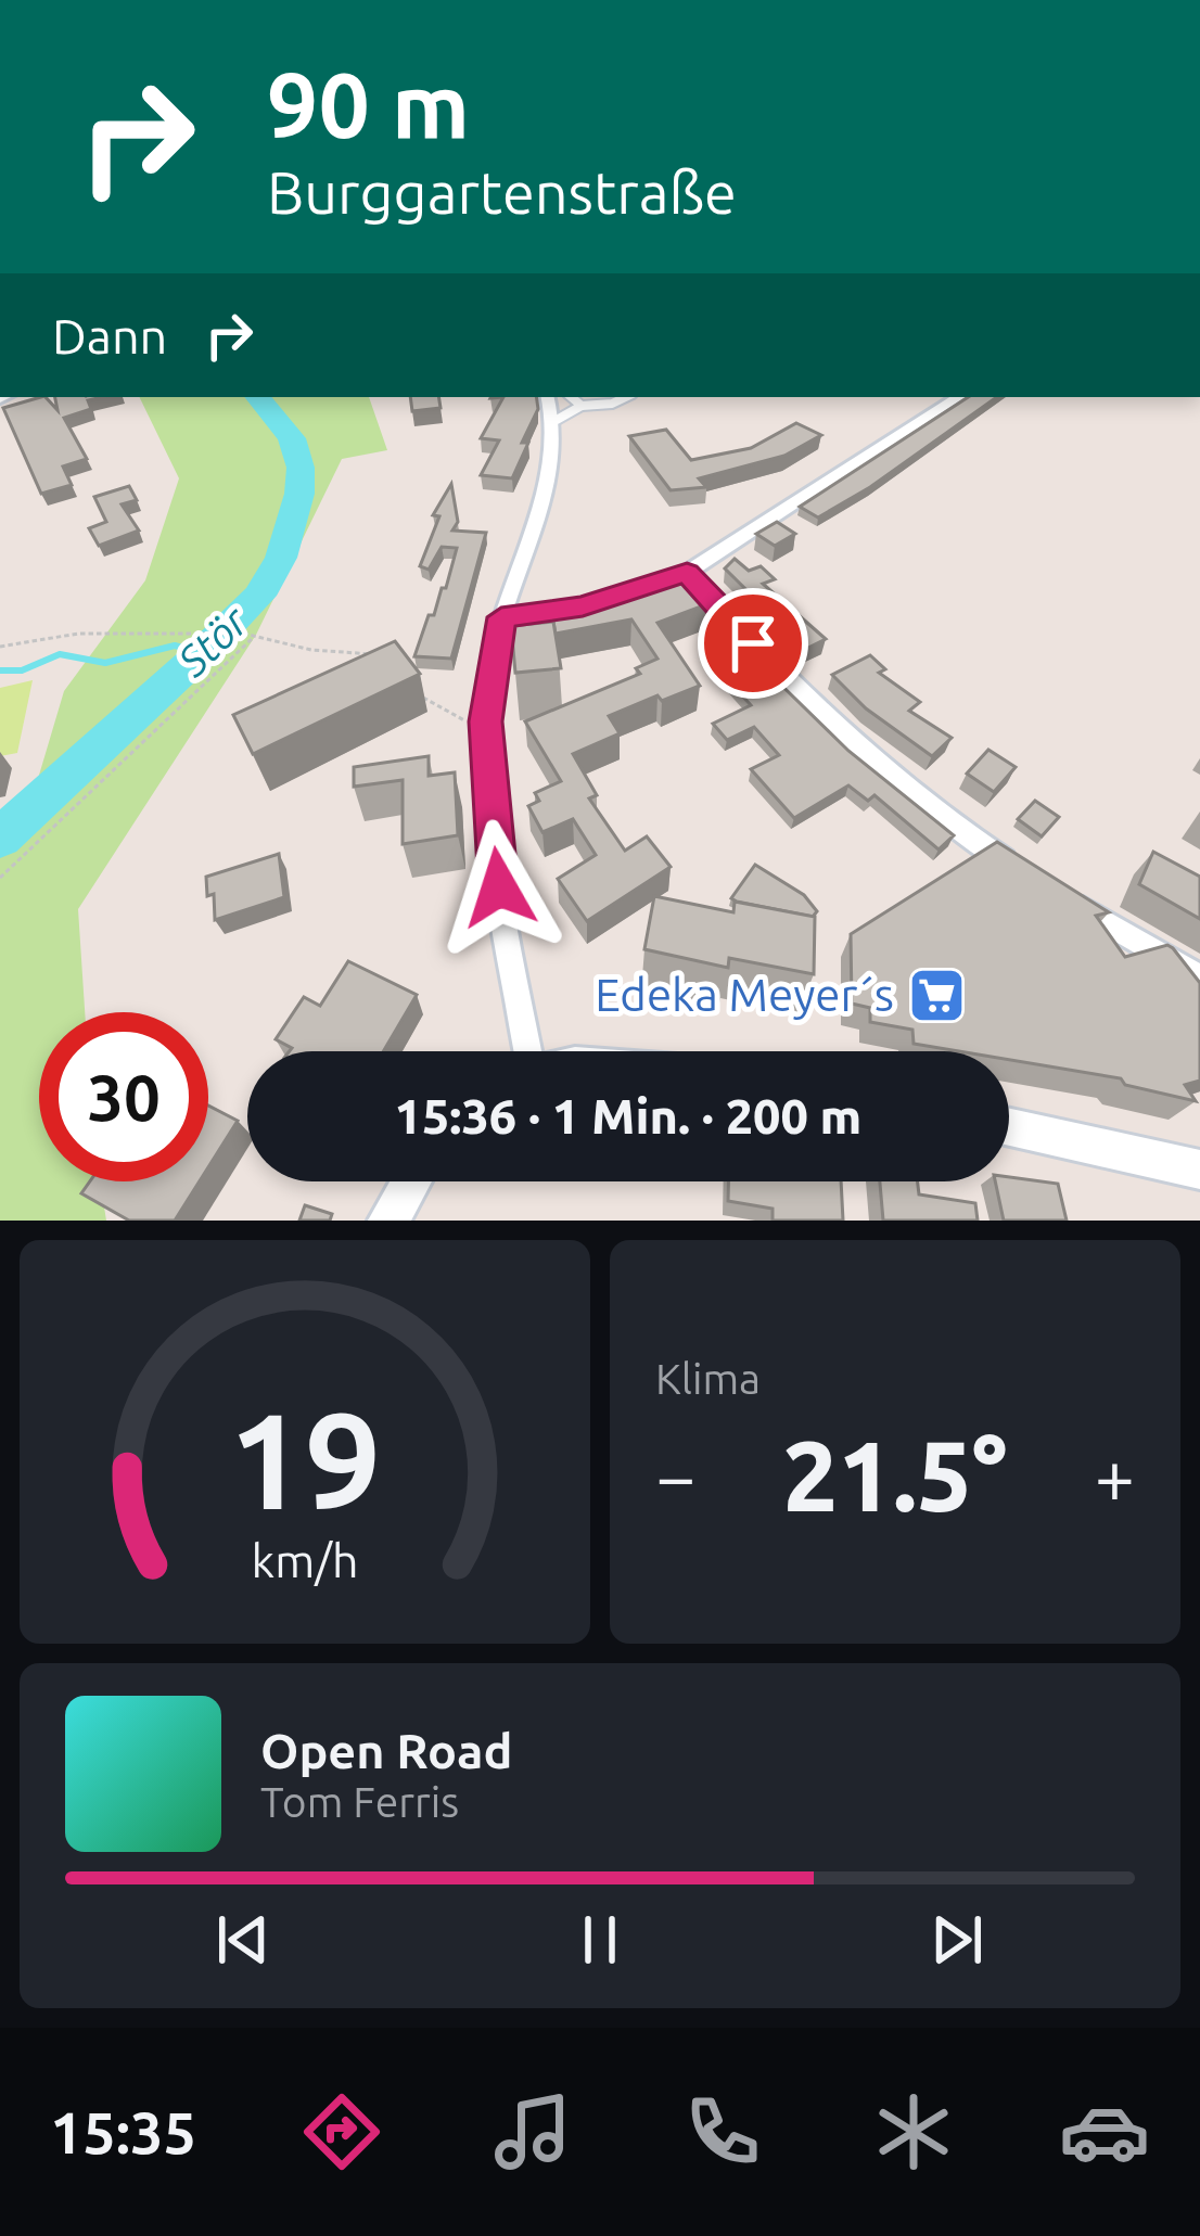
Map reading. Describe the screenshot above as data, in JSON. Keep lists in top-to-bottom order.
{
  "water": ["Stör"],
  "places": {
    "supermarket": ["Edeka Meyer´s"]
  },
  "page": {
    "turn": ["90 m", "Burggartenstraße"],
    "then": "Dann",
    "limit": "30",
    "trip": "15:36 · 1 Min. · 200 m",
    "tile": "Klima",
    "heat": ["−", "21.5°", "+"],
    "song": ["Open Road", "Tom Ferris"],
    "tabs": "15:35",
    "gauge": ["19", "km/h"]
  }
}
